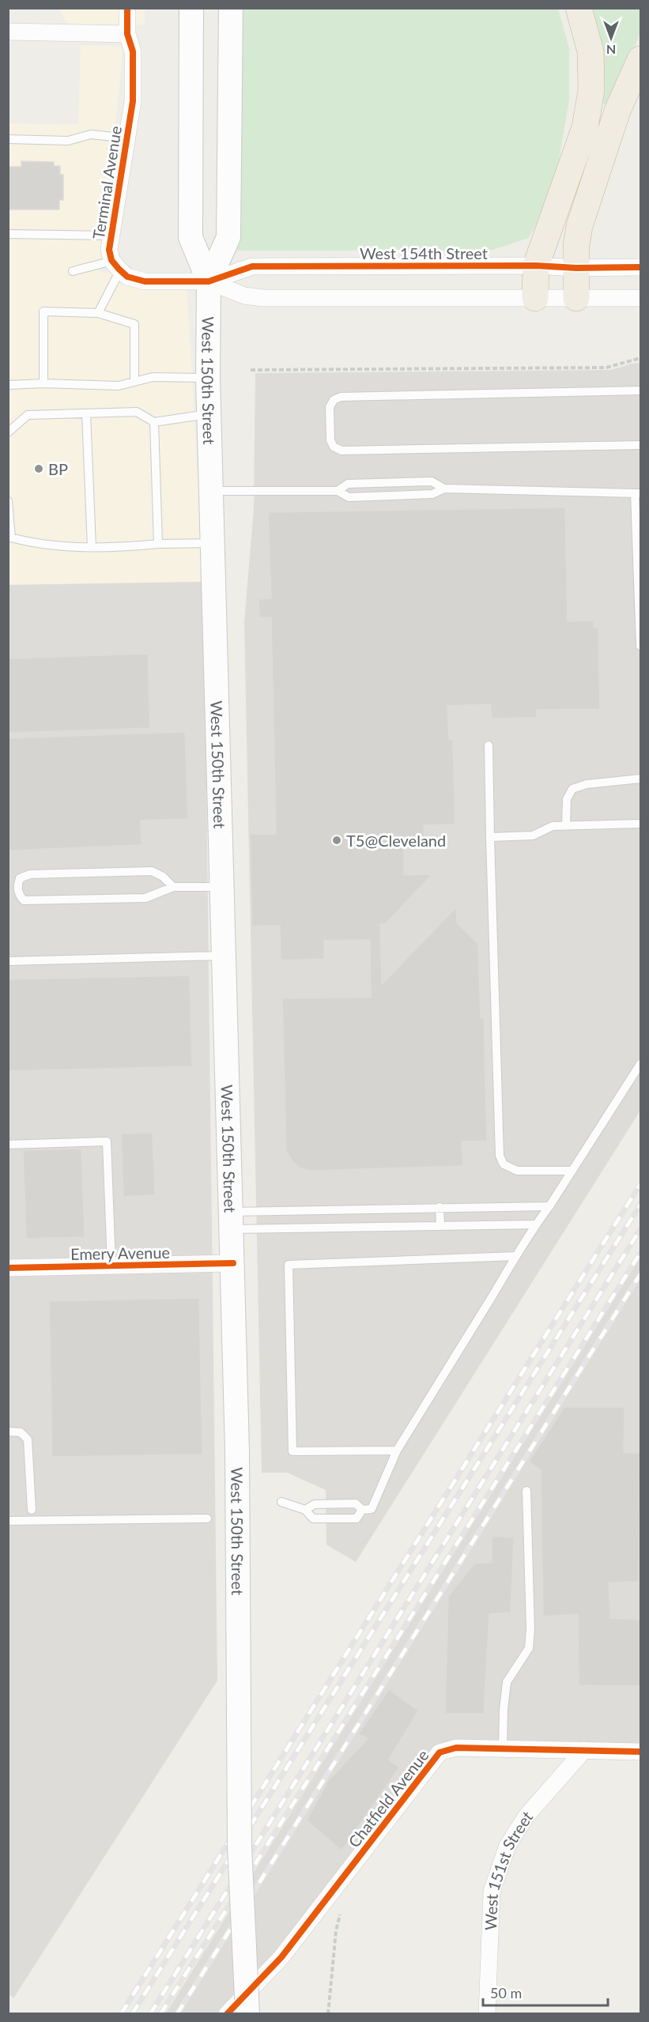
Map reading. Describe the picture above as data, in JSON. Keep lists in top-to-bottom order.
{
  "streets": {
    "main road": ["West 150th Street"],
    "street": [
      "Terminal Avenue",
      "West 154th Street",
      "Emery Avenue",
      "Chatfield Avenue",
      "West 151st Street"
    ]
  },
  "crossings": [
    ["West 154th Street", "West 150th Street"],
    ["West 150th Street", "Emery Avenue"],
    ["Chatfield Avenue", "West 151st Street"]
  ],
  "places": ["BP", "T5@Cleveland"],
  "scale_bar": "50 m",
  "north": "bottom"
}
